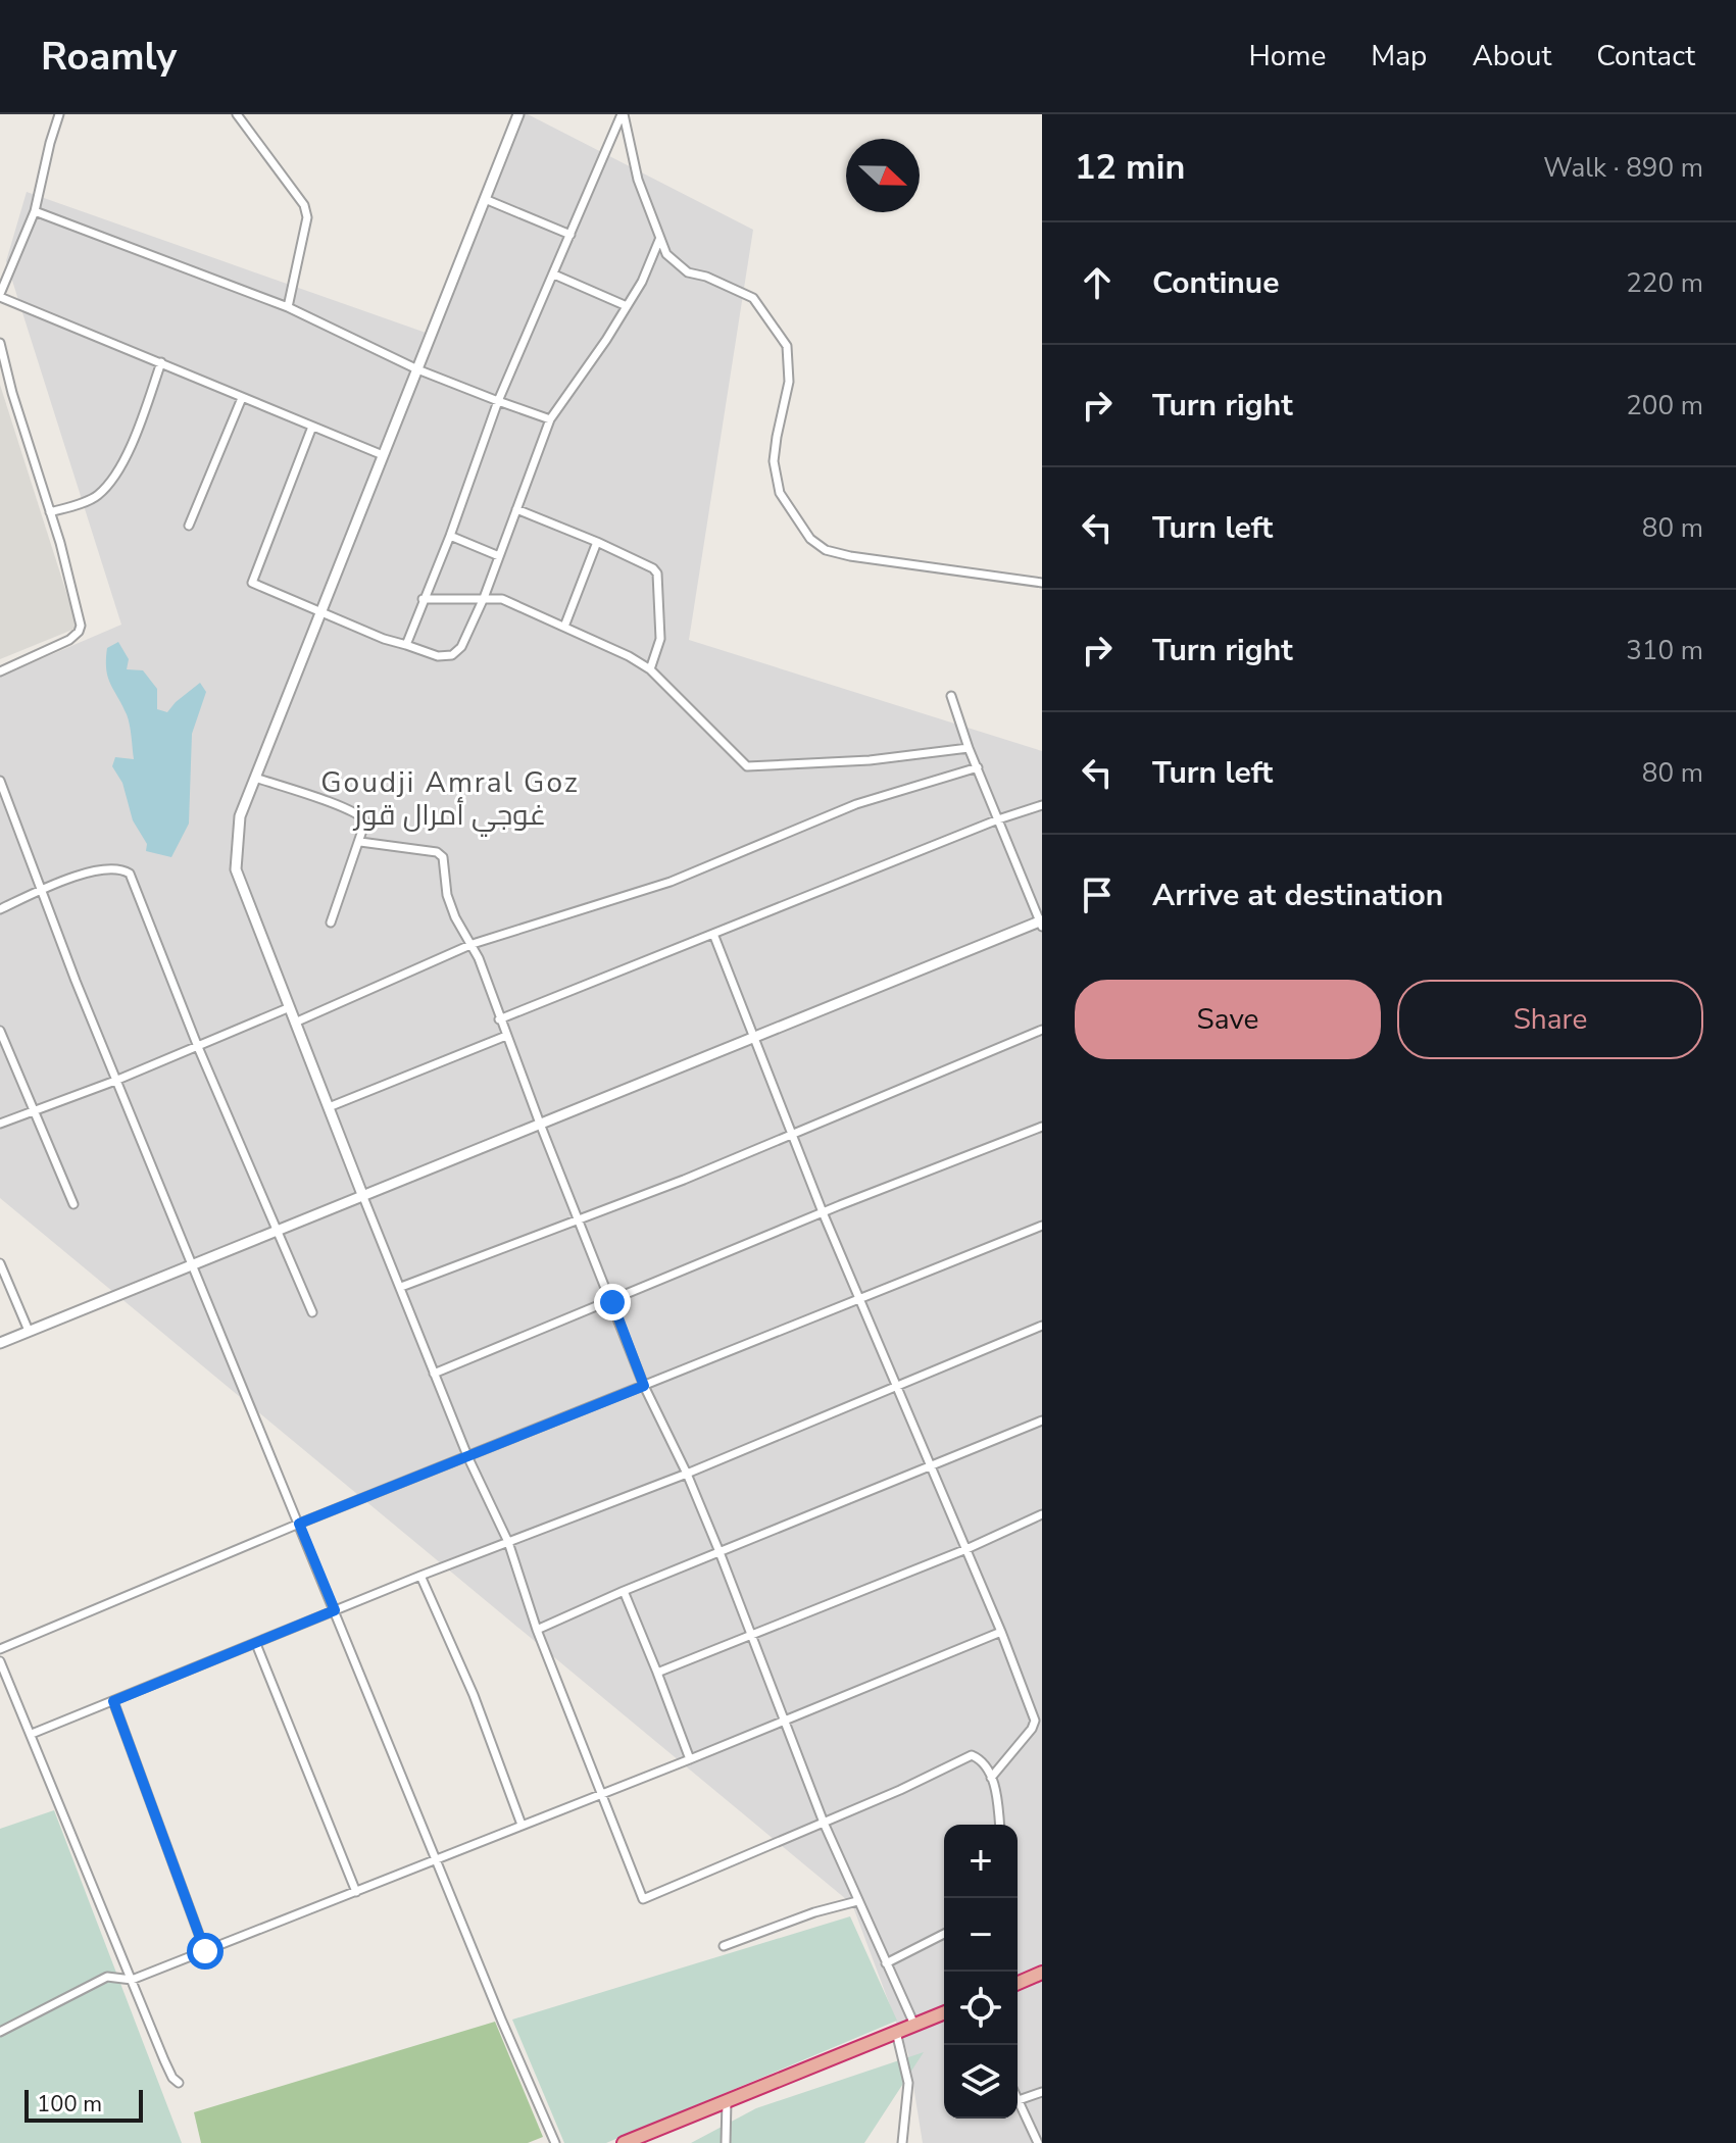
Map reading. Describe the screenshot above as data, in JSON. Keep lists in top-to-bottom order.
{
  "districts": ["Goudji Amral Goz غوجي أمرال قوز"],
  "scale_bar": "100 m",
  "north": "right",
  "page": {
    "header": "Roamly",
    "nav": [
      "Home",
      "Map",
      "About",
      "Contact"
    ],
    "heading": ["12 min", "Walk · 890 m"],
    "list": [
      ["Continue", "220 m"],
      ["Turn right", "200 m"],
      ["Turn left", "80 m"],
      ["Turn right", "310 m"],
      ["Turn left", "80 m"],
      "Arrive at destination"
    ],
    "buttons": ["Save", "Share"],
    "map_buttons": ["+", "−"],
    "scale": "100 m"
  }
}
